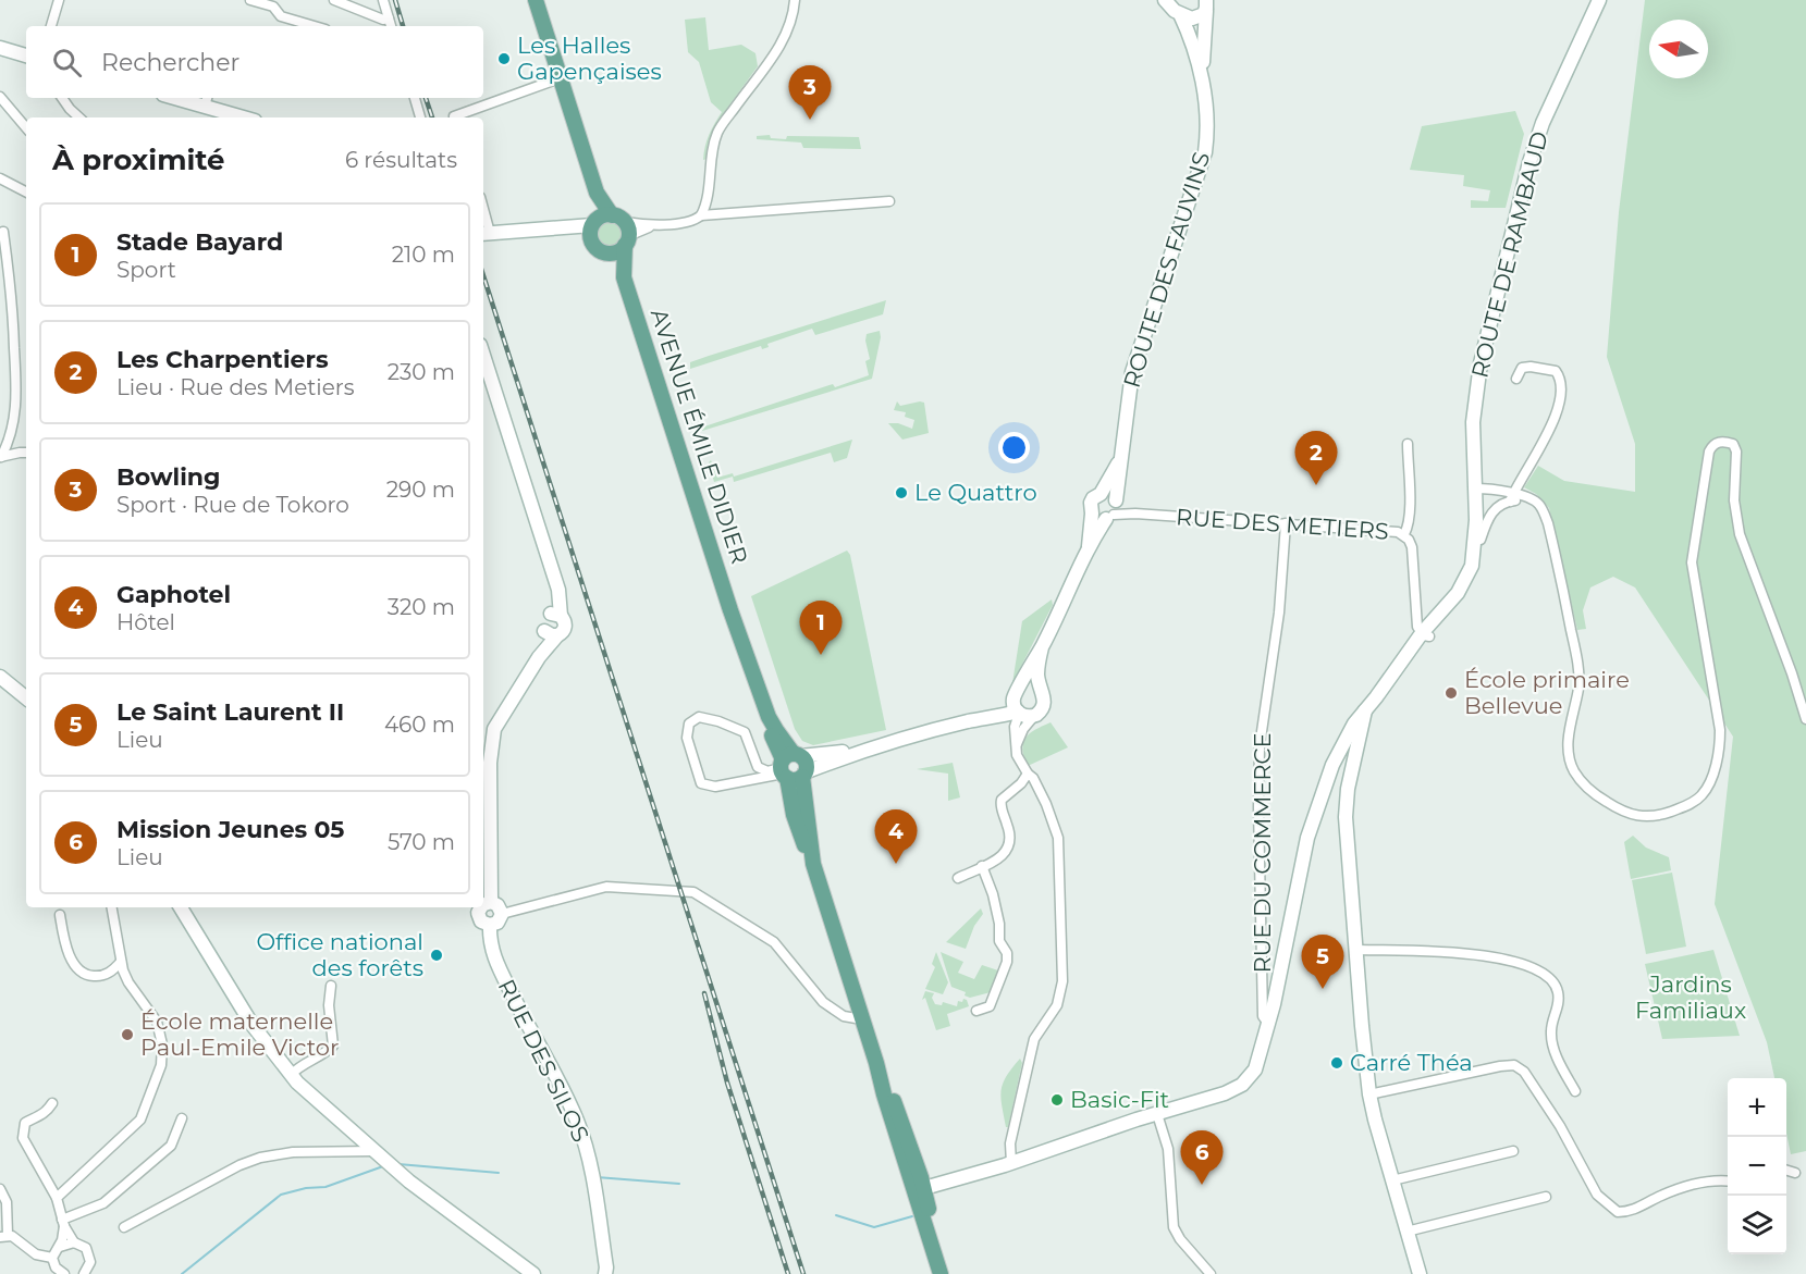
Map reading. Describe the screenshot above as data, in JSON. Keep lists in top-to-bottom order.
{
  "streets": {
    "main road": ["AVENUE ÉMILE DIDIER"],
    "street": [
      "ROUTE DE RAMBAUD",
      "ROUTE DES FAUVINS",
      "RUE DES METIERS",
      "RUE DU COMMERCE",
      "RUE DES SILOS"
    ]
  },
  "crossings": [
    ["ROUTE DE RAMBAUD", "RUE DES METIERS"],
    ["ROUTE DES FAUVINS", "RUE DES METIERS"],
    ["RUE DES METIERS", "RUE DU COMMERCE"]
  ],
  "parks": ["Jardins Familiaux"],
  "places": [
    "Les Halles Gapençaises",
    "Le Quattro",
    "École primaire Bellevue",
    "Office national des forêts",
    "École maternelle Paul-Emile Victor",
    "Carré Théa",
    "Basic-Fit"
  ],
  "north": "left",
  "page": {
    "search": "Rechercher",
    "pins": [
      "3",
      "2",
      "1",
      "4",
      "5",
      "6"
    ],
    "heading": ["À proximité", "6 résultats"],
    "list": [
      {
        "mark": "1",
        "name": "Stade Bayard",
        "note": "Sport",
        "value": "210 m"
      },
      {
        "mark": "2",
        "name": "Les Charpentiers",
        "note": "Lieu · Rue des Metiers",
        "value": "230 m"
      },
      {
        "mark": "3",
        "name": "Bowling",
        "note": "Sport · Rue de Tokoro",
        "value": "290 m"
      },
      {
        "mark": "4",
        "name": "Gaphotel",
        "note": "Hôtel",
        "value": "320 m"
      },
      {
        "mark": "5",
        "name": "Le Saint Laurent II",
        "note": "Lieu",
        "value": "460 m"
      },
      {
        "mark": "6",
        "name": "Mission Jeunes 05",
        "note": "Lieu",
        "value": "570 m"
      }
    ],
    "map_buttons": ["+", "−"]
  }
}
